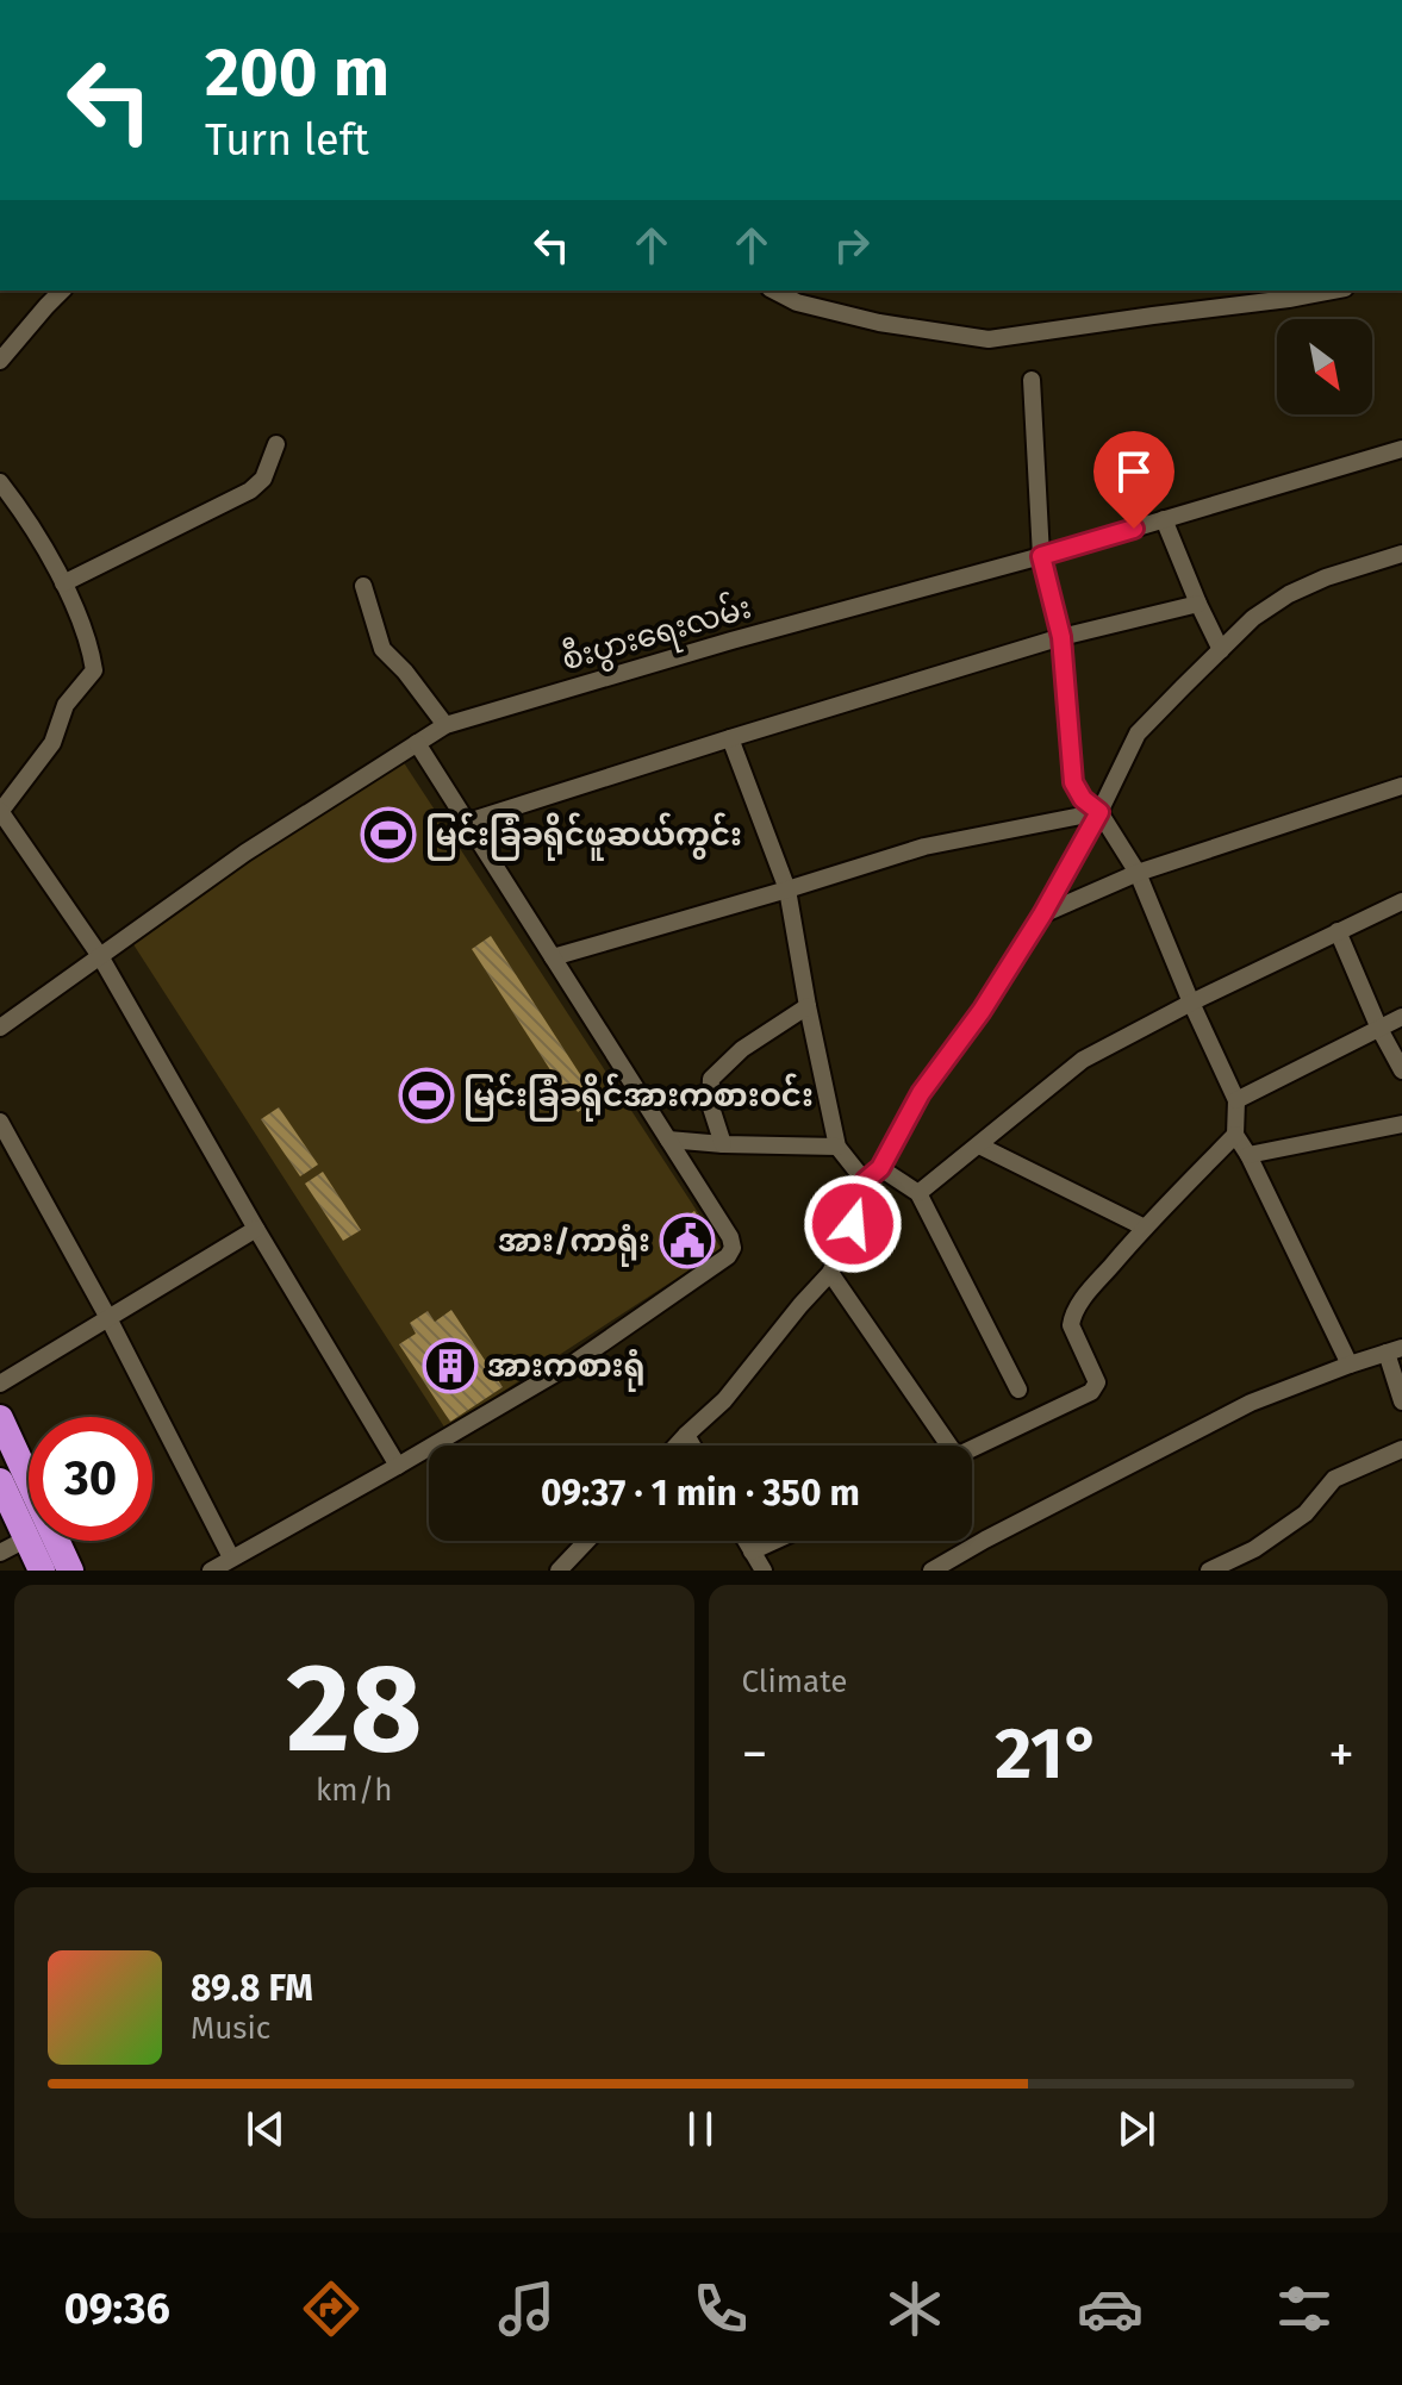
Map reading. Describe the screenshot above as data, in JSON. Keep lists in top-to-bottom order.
{
  "streets": {
    "street": ["စီးပွားရေးလမ်း"]
  },
  "places": {
    "sports": ["မြင်းခြံခရိုင်ဖူဆယ်ကွင်း", "မြင်းခြံခရိုင်အားကစားဝင်း"],
    "public building": ["အား/ကာရုံး"],
    "building": ["အားကစားရုံ"]
  },
  "north": "bottom right",
  "page": {
    "turn": ["200 m", "Turn left"],
    "limit": "30",
    "trip": "09:37 · 1 min · 350 m",
    "tile": [
      ["28", "km/h"],
      "Climate"
    ],
    "heat": ["−", "21°", "+"],
    "song": ["89.8 FM", "Music"],
    "tabs": "09:36"
  }
}
